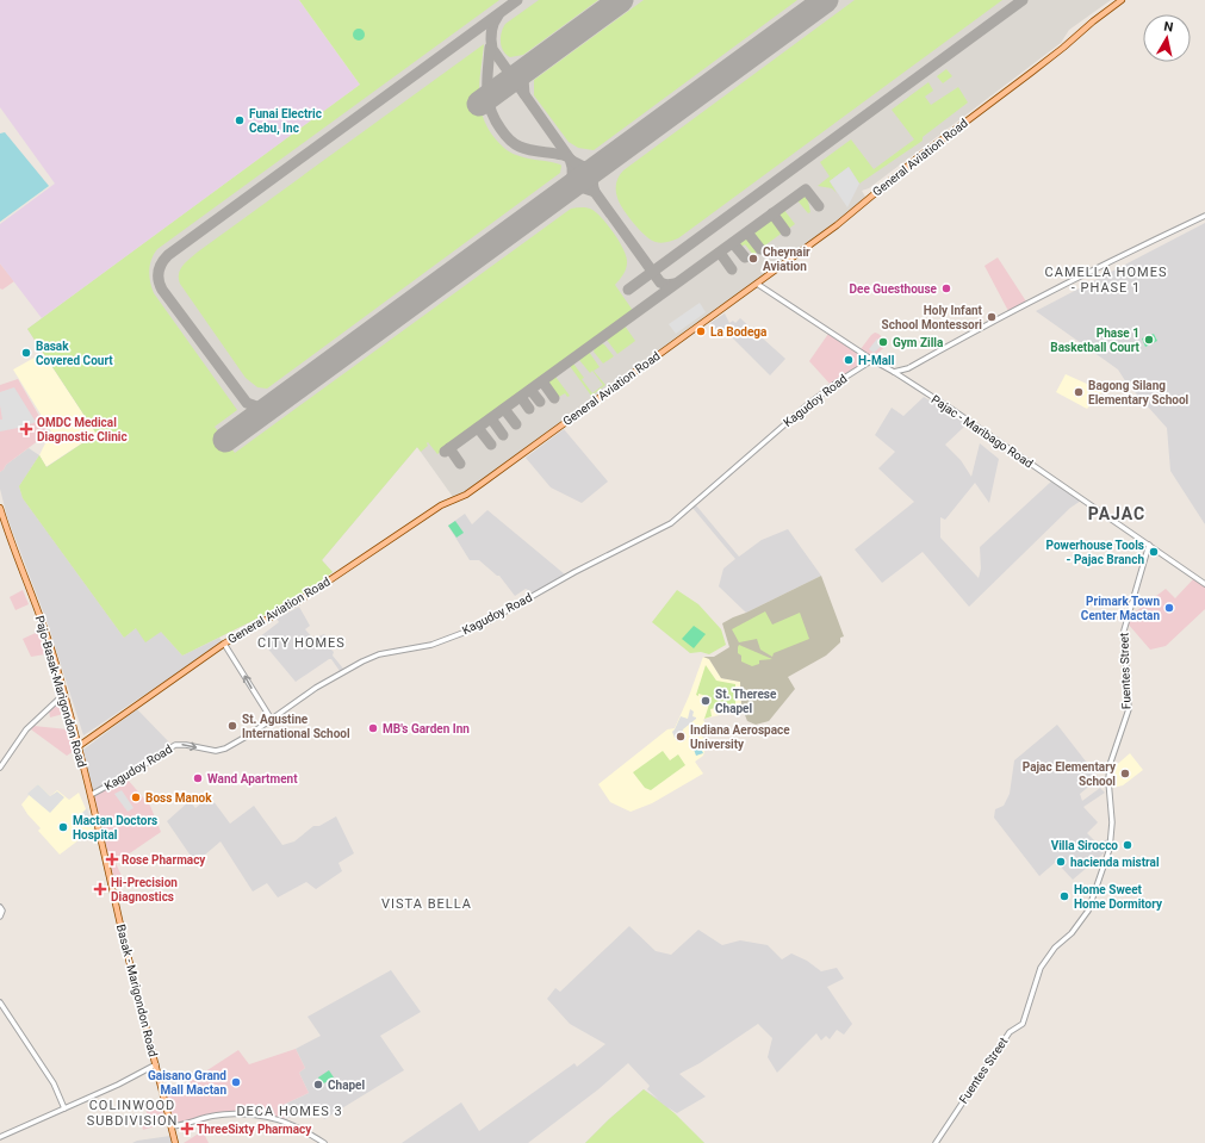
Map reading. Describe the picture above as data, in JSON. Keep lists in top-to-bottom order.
{
  "streets": {
    "main road": ["General Aviation Road", "Pajo-Basak-Marigondon Road", "Basak - Marigondon Road"],
    "street": ["Kagudoy Road", "Pajac - Maribago Road", "Fuentes Street"]
  },
  "crossings": [
    ["General Aviation Road", "Pajac - Maribago Road"],
    ["General Aviation Road", "Pajo-Basak-Marigondon Road"],
    ["Kagudoy Road", "Pajac - Maribago Road"],
    ["Kagudoy Road", "Pajo-Basak-Marigondon Road"],
    ["Kagudoy Road", "Basak - Marigondon Road"],
    ["Pajac - Maribago Road", "Fuentes Street"],
    ["Pajo-Basak-Marigondon Road", "Basak - Marigondon Road"]
  ],
  "districts": [
    "CAMELLA HOMES - PHASE 1",
    "PAJAC",
    "CITY HOMES",
    "VISTA BELLA",
    "COLINWOOD SUBDIVISION",
    "DECA HOMES 3"
  ],
  "places": {
    "other": [
      "Funai Electric Cebu, Inc",
      "Cheynair Aviation",
      "Dee Guesthouse",
      "Holy Infant School Montessori",
      "La Bodega",
      "Phase 1 Basketball Court",
      "Gym Zilla",
      "Basak Covered Court",
      "H-Mall",
      "Bagong Silang Elementary School",
      "Powerhouse Tools - Pajac Branch",
      "Primark Town Center Mactan",
      "St. Therese Chapel",
      "St. Agustine International School",
      "MB's Garden Inn",
      "Indiana Aerospace University",
      "Pajac Elementary School",
      "Wand Apartment",
      "Boss Manok",
      "Mactan Doctors Hospital",
      "Villa Sirocco",
      "hacienda mistral",
      "Home Sweet Home Dormitory",
      "Gaisano Grand Mall Mactan",
      "Chapel"
    ],
    "health": [
      "OMDC Medical Diagnostic Clinic",
      "Rose Pharmacy",
      "Hi-Precision Diagnostics",
      "ThreeSixty Pharmacy"
    ]
  },
  "north": "top"
}
